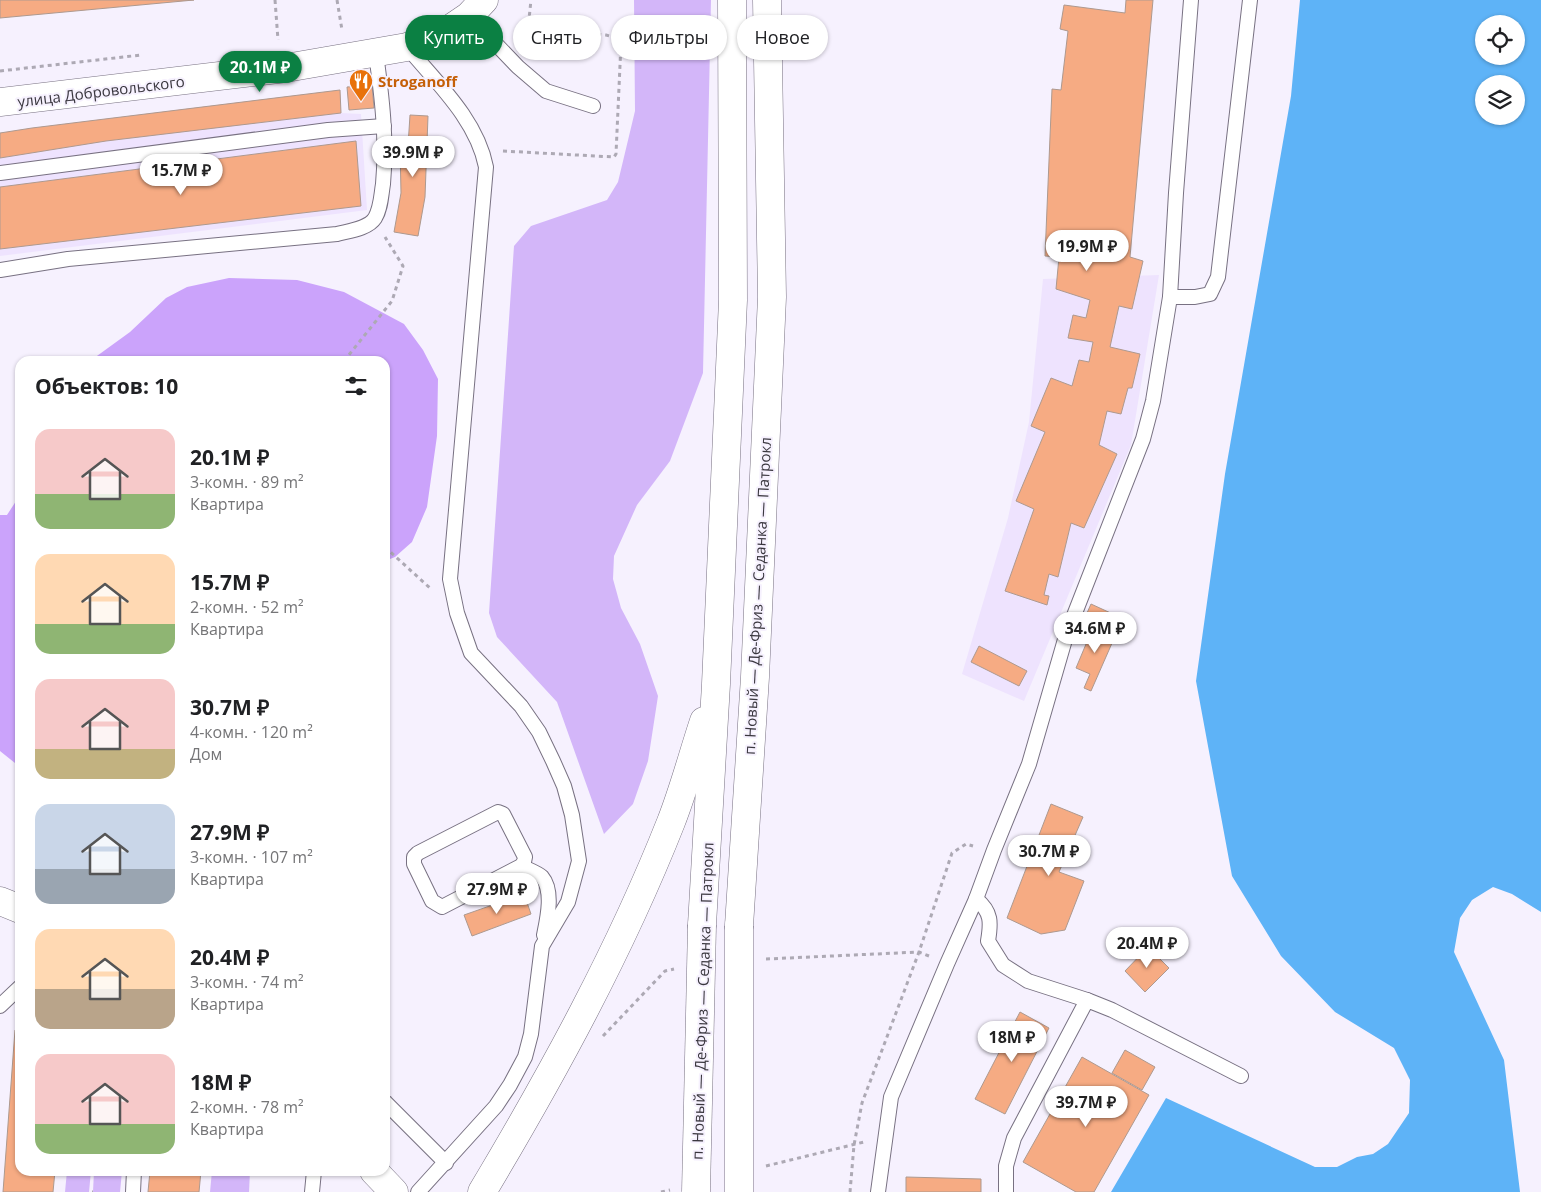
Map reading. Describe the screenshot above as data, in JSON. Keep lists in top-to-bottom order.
{
  "streets": {
    "main road": ["улица Добровольского", "п. Новый — Де-Фриз — Седанка — Патрокл"]
  },
  "places": {
    "restaurant": ["Stroganoff"]
  },
  "page": {
    "chip": [
      "Купить",
      "Снять",
      "Фильтры",
      "Новое"
    ],
    "price": [
      "20.1M ₽",
      "39.9M ₽",
      "15.7M ₽",
      "19.9M ₽",
      "34.6M ₽",
      "30.7M ₽",
      "27.9M ₽",
      "20.4M ₽",
      "18M ₽",
      "39.7M ₽"
    ],
    "heading": "Объектов: 10",
    "list": [
      {
        "name": "20.1M ₽",
        "note": "3-комн. · 89 m² · Квартира"
      },
      {
        "name": "15.7M ₽",
        "note": "2-комн. · 52 m² · Квартира"
      },
      {
        "name": "30.7M ₽",
        "note": "4-комн. · 120 m² · Дом"
      },
      {
        "name": "27.9M ₽",
        "note": "3-комн. · 107 m² · Квартира"
      },
      {
        "name": "20.4M ₽",
        "note": "3-комн. · 74 m² · Квартира"
      },
      {
        "name": "18M ₽",
        "note": "2-комн. · 78 m² · Квартира"
      }
    ]
  }
}
